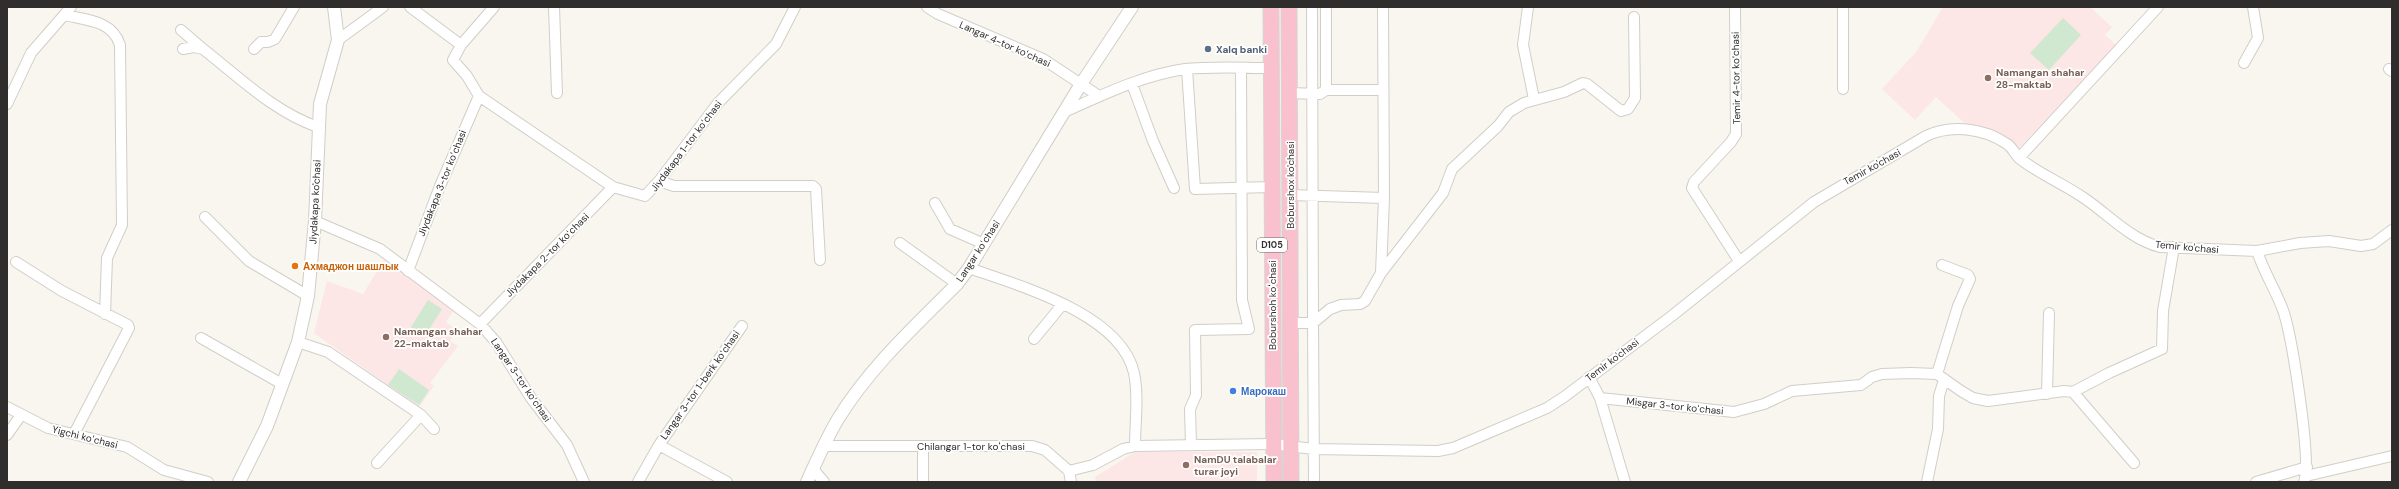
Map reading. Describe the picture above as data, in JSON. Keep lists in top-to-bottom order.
{
  "streets": {
    "main road": ["Boburshox ko'chasi", "D105", "Boburshoh koʻchasi"],
    "street": [
      "Langar 4-tor koʻchasi",
      "Temir 4-tor koʻchasi",
      "Jiydakapa 1-tor koʻchasi",
      "Temir ko'chasi",
      "Jiydakapa 3-tor koʻchasi",
      "Jiydakapa ko'chasi",
      "Langar koʻchasi",
      "Jiydakapa 2-tor koʻchasi",
      "Langar 3-tor koʻchasi",
      "Langar 3-tor 1-berk koʻchasi",
      "Misgar 3-tor koʻchasi",
      "Yigchi koʻchasi",
      "Chilangar 1-tor koʻchasi"
    ]
  },
  "crossings": [
    ["Langar 4-tor koʻchasi", "Langar koʻchasi"],
    ["Temir 4-tor koʻchasi", "Temir ko'chasi"],
    ["Jiydakapa 1-tor koʻchasi", "Jiydakapa 3-tor koʻchasi"],
    ["Jiydakapa 1-tor koʻchasi", "Jiydakapa 2-tor koʻchasi"],
    ["Temir ko'chasi", "Boburshox ko'chasi"],
    ["Temir ko'chasi", "Boburshoh koʻchasi"],
    ["Jiydakapa 3-tor koʻchasi", "Langar 3-tor koʻchasi"],
    ["Jiydakapa ko'chasi", "Langar 3-tor koʻchasi"],
    ["Langar koʻchasi", "Chilangar 1-tor koʻchasi"],
    ["Jiydakapa 2-tor koʻchasi", "Langar 3-tor koʻchasi"]
  ],
  "places": [
    "Xalq banki",
    "Namangan shahar 28-maktab",
    "Ахмаджон шашлык",
    "Namangan shahar 22-maktab",
    "Марокаш",
    "NamDU talabalar turar joyi"
  ]
}
